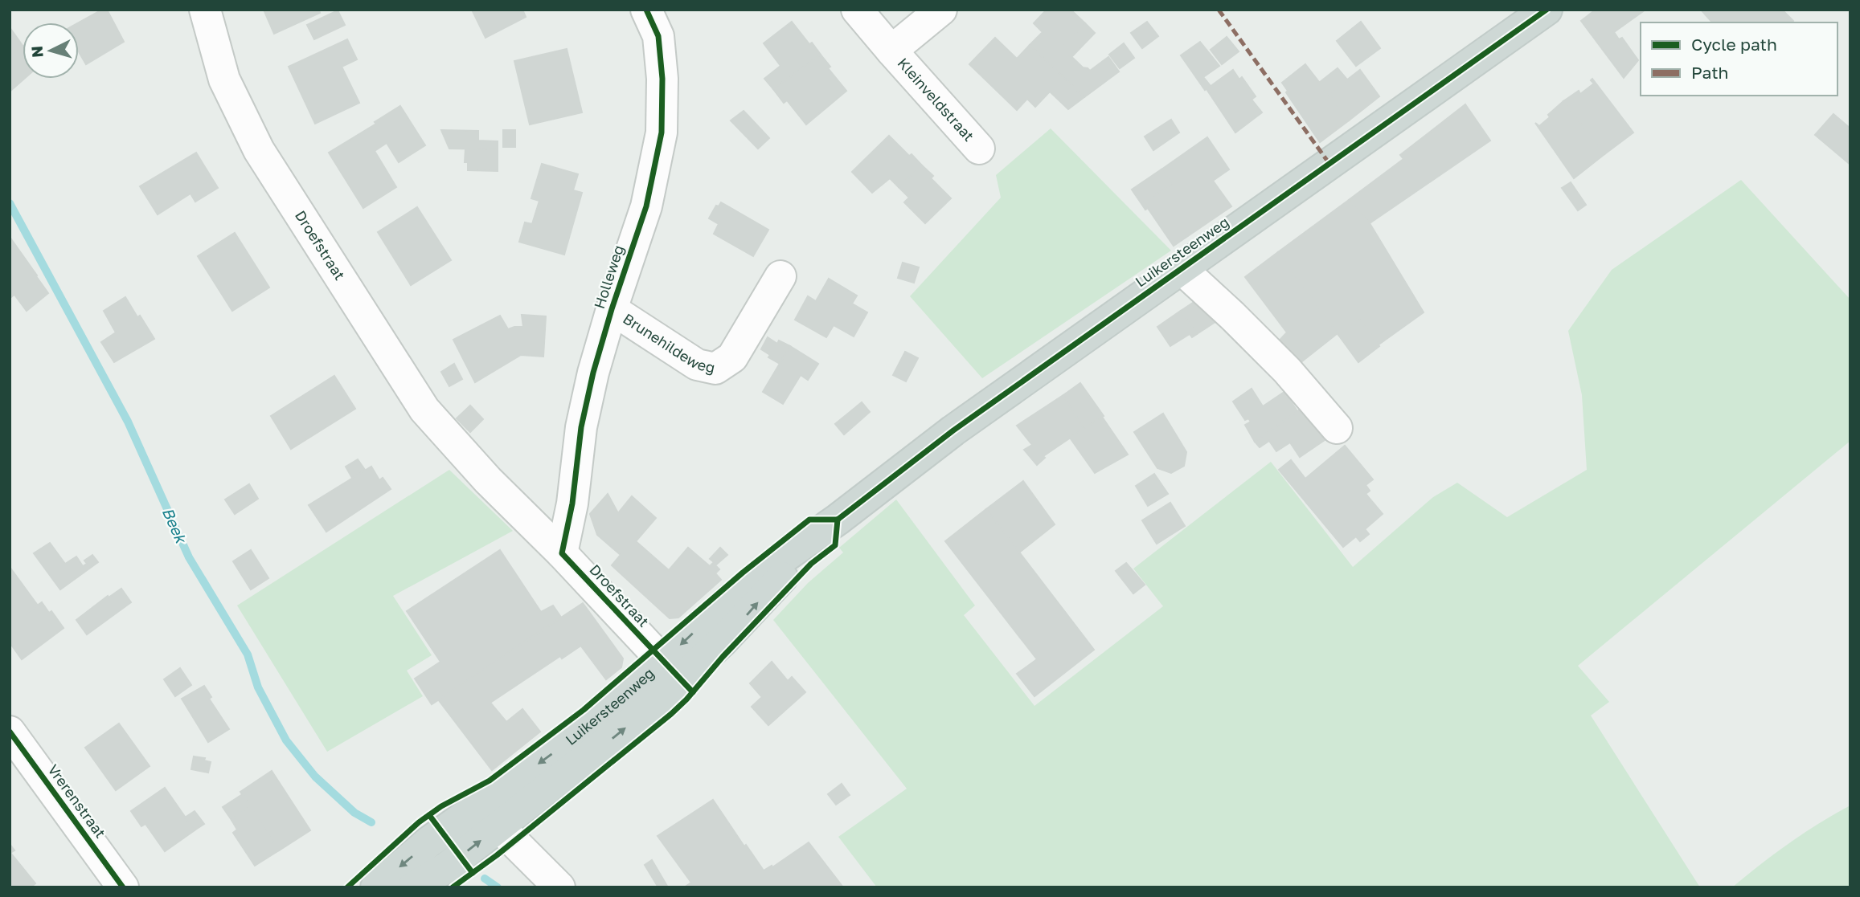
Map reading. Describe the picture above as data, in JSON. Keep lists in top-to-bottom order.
{
  "streets": {
    "main road": ["Luikersteenweg"],
    "street": [
      "Kleinveldstraat",
      "Droefstraat",
      "Holleweg",
      "Brunehildeweg",
      "Vrerenstraat"
    ]
  },
  "crossings": [
    ["Droefstraat", "Luikersteenweg"],
    ["Droefstraat", "Holleweg"],
    ["Holleweg", "Brunehildeweg"]
  ],
  "water": ["Beek"],
  "legend": ["Cycle path", "Path"],
  "north": "left"
}
